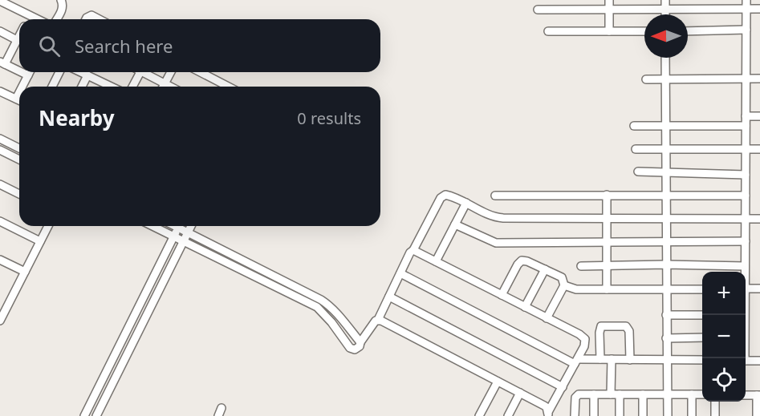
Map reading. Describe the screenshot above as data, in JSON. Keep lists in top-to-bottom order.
{
  "north": "left",
  "page": {
    "search": "Search here",
    "heading": ["Nearby", "0 results"],
    "map_buttons": ["+", "−"]
  }
}
